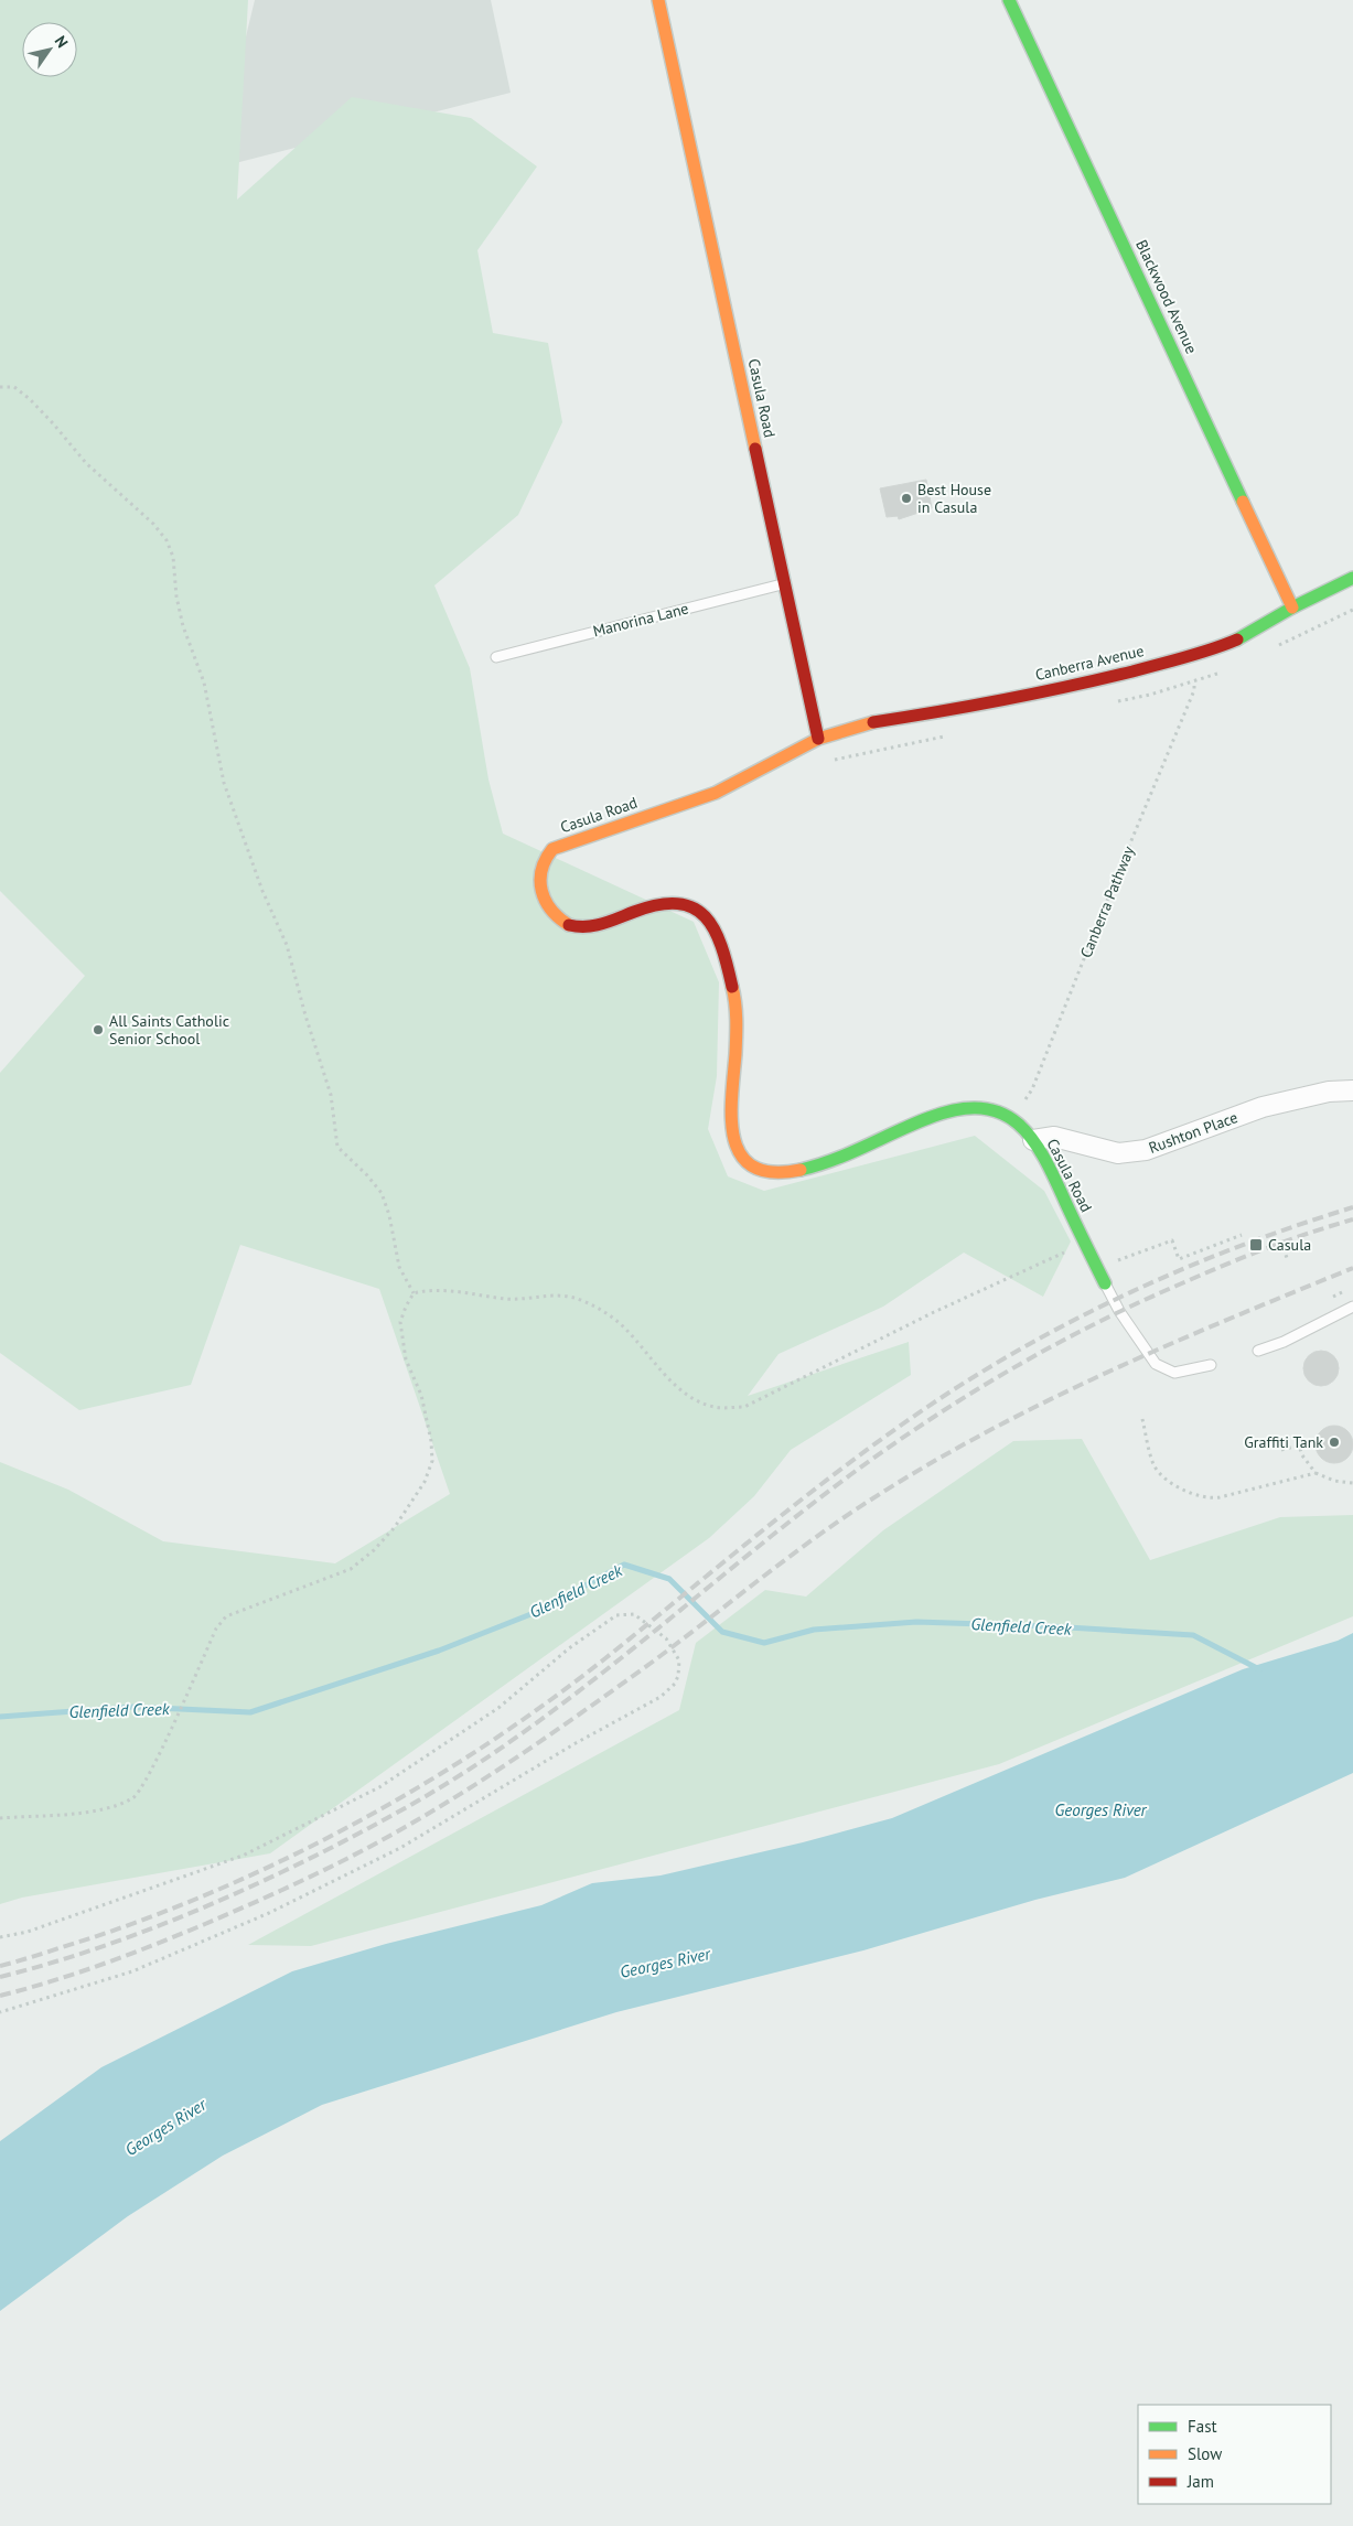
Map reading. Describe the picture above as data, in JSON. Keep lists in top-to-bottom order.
{
  "streets": {
    "street": [
      "Blackwood Avenue",
      "Casula Road",
      "Canberra Avenue",
      "Rushton Place"
    ],
    "lane": ["Manorina Lane"],
    "path": ["Canberra Pathway"]
  },
  "crossings": [
    ["Blackwood Avenue", "Canberra Avenue"],
    ["Casula Road", "Manorina Lane"],
    ["Casula Road", "Canberra Avenue"],
    ["Casula Road", "Canberra Pathway"],
    ["Casula Road", "Rushton Place"]
  ],
  "water": ["Glenfield Creek", "Georges River"],
  "places": {
    "other": ["Best House in Casula", "All Saints Catholic Senior School", "Graffiti Tank"],
    "transit": ["Casula"]
  },
  "legend": ["Fast", "Slow", "Jam"],
  "north": "top right"
}
